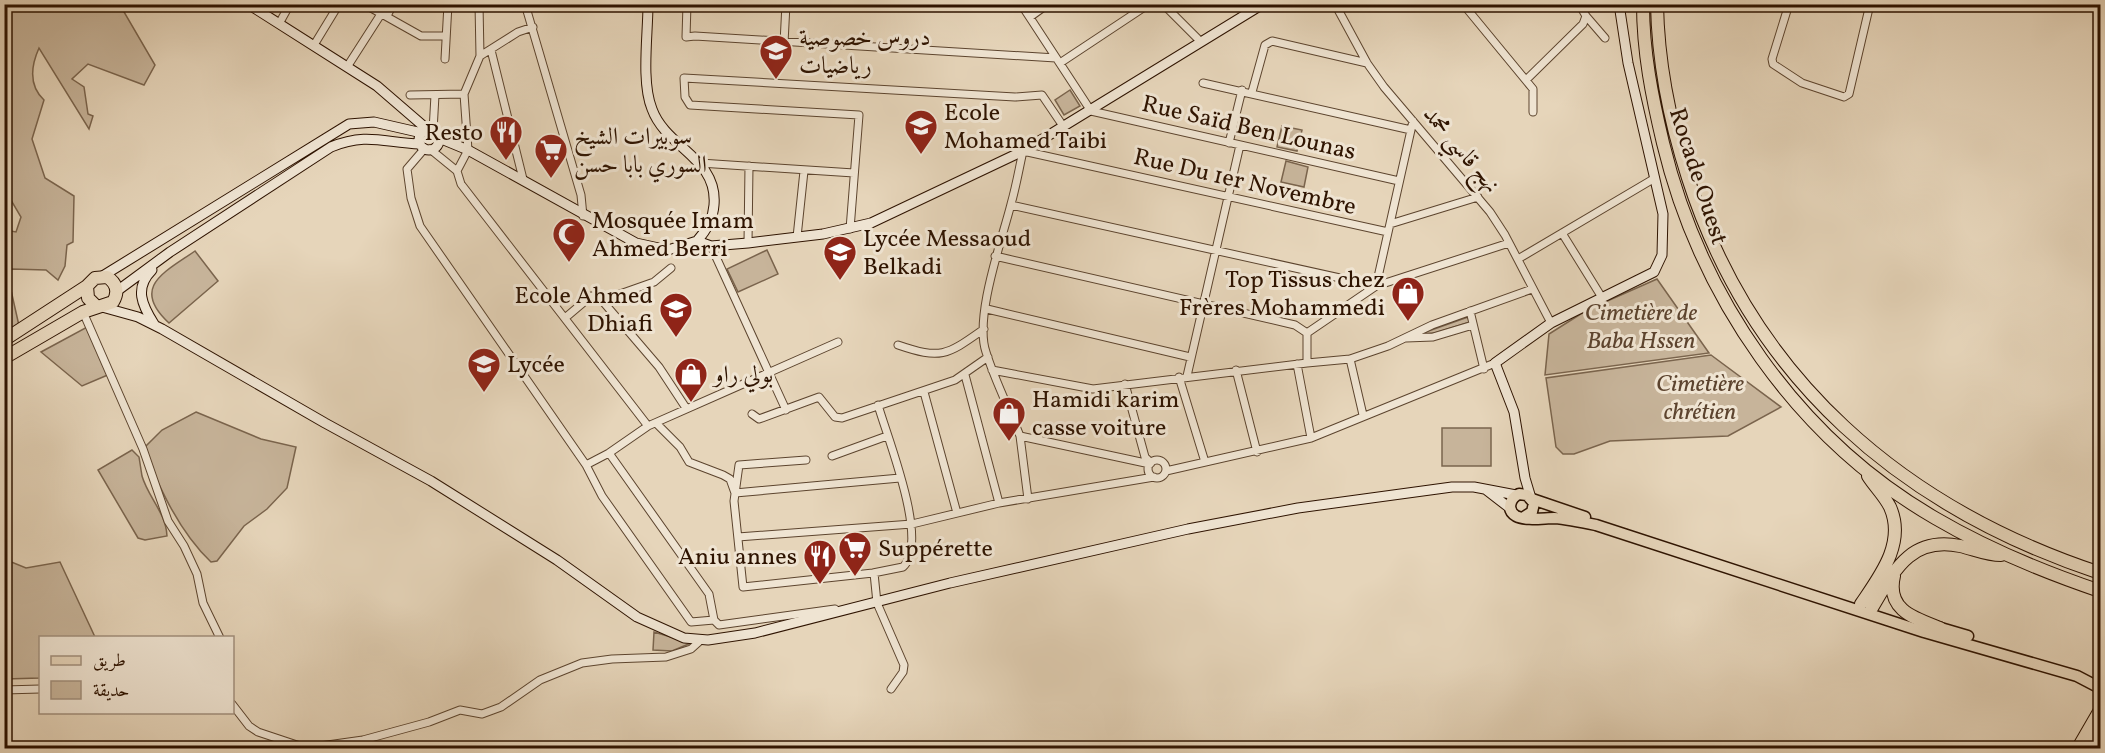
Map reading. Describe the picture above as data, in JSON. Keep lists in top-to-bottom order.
{
  "streets": {
    "highway": ["Rocade Ouest"],
    "street": ["Rue Saïd Ben Lounas", "نهج قاسي محمد", "Rue Du 1er Novembre"]
  },
  "parks": ["Cimetière de Baba Hssen", "Cimetière chrétien"],
  "places": {
    "school or university": [
      "دروس خصوصية رياضيات",
      "Ecole Mohamed Taibi",
      "Lycée Messaoud Belkadi",
      "Ecole Ahmed Dhiafi",
      "Lycée"
    ],
    "restaurant": ["Resto", "Aniu annes"],
    "supermarket": ["سوبيرات الشيخ السوري بابا حسن", "Suppérette"],
    "mosque": ["Mosquée Imam Ahmed Berri"],
    "shop": ["Top Tissus chez Frères Mohammedi", "بولي راو", "Hamidi karim casse voiture"]
  },
  "legend": ["طريق", "حديقة"]
}
